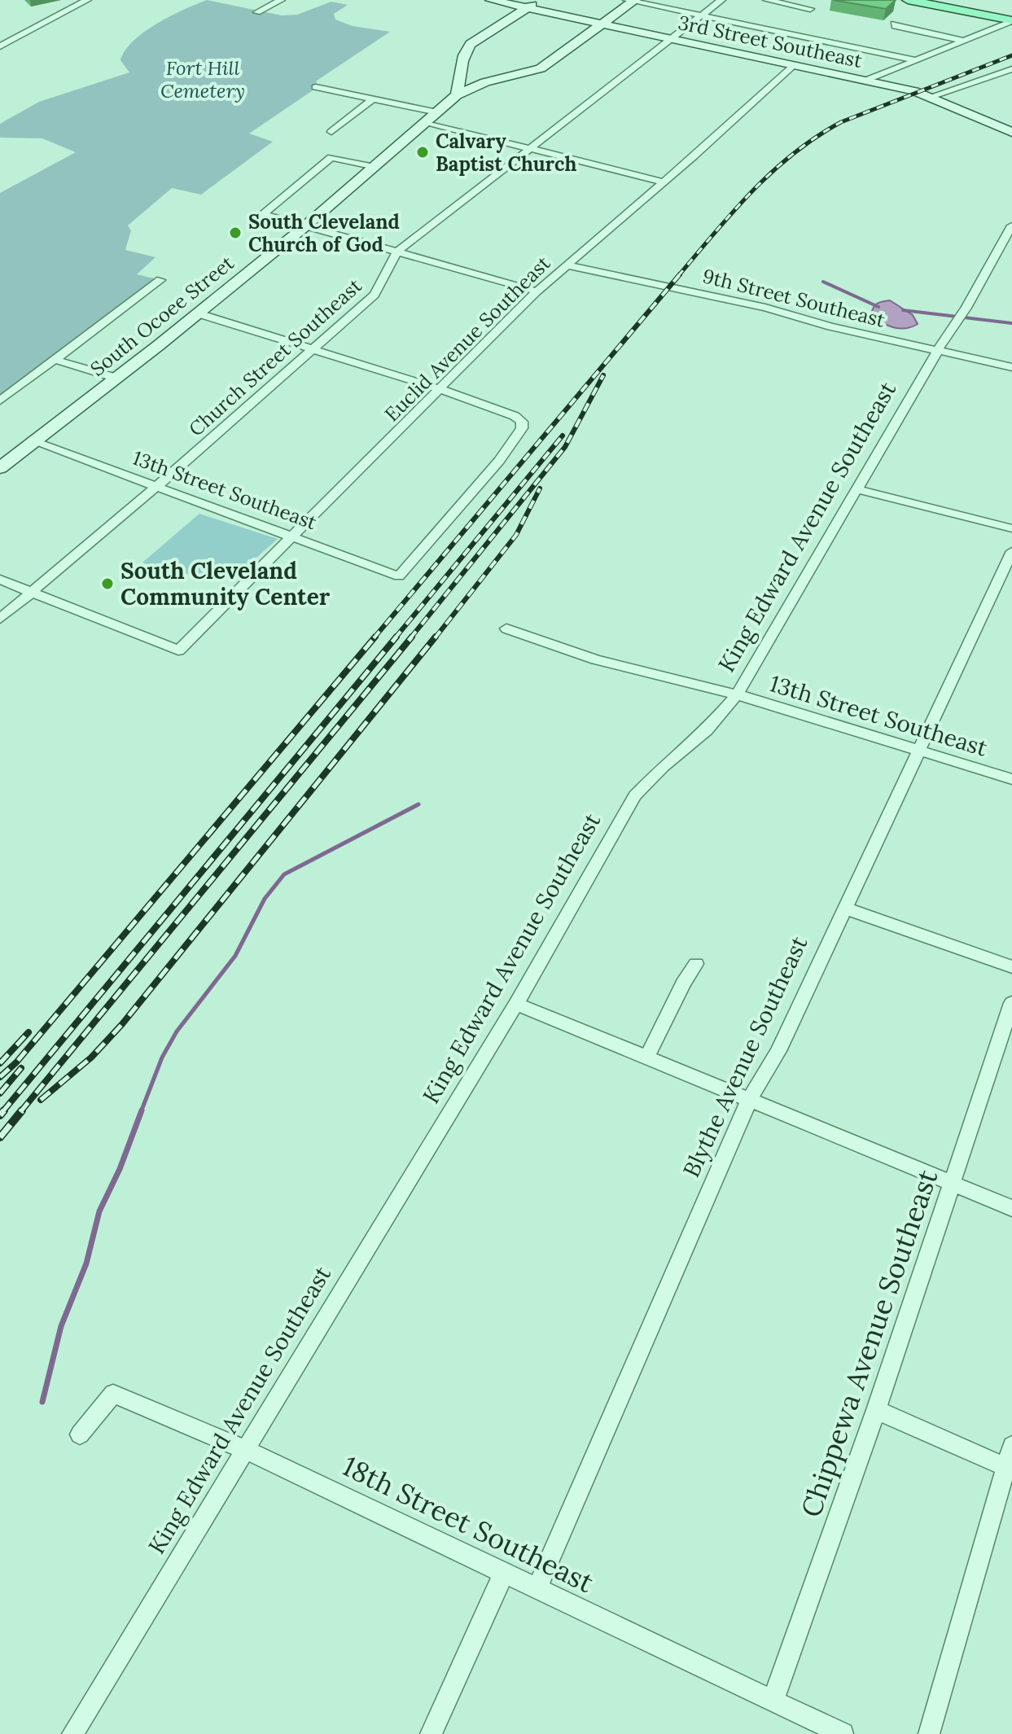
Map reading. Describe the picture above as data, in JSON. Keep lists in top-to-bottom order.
{
  "streets": {
    "street": [
      "3rd Street Southeast",
      "9th Street Southeast",
      "South Ocoee Street",
      "Euclid Avenue Southeast",
      "Church Street Southeast",
      "13th Street Southeast",
      "King Edward Avenue Southeast",
      "Blythe Avenue Southeast",
      "Chippewa Avenue Southeast",
      "18th Street Southeast"
    ]
  },
  "crossings": [
    ["3rd Street Southeast", "South Ocoee Street"],
    ["3rd Street Southeast", "Euclid Avenue Southeast"],
    ["3rd Street Southeast", "Church Street Southeast"],
    ["9th Street Southeast", "Euclid Avenue Southeast"],
    ["9th Street Southeast", "King Edward Avenue Southeast"],
    ["South Ocoee Street", "13th Street Southeast"],
    ["Euclid Avenue Southeast", "Church Street Southeast"],
    ["Euclid Avenue Southeast", "13th Street Southeast"],
    ["Church Street Southeast", "13th Street Southeast"],
    ["13th Street Southeast", "King Edward Avenue Southeast"],
    ["13th Street Southeast", "Blythe Avenue Southeast"],
    ["King Edward Avenue Southeast", "18th Street Southeast"],
    ["Blythe Avenue Southeast", "18th Street Southeast"],
    ["Chippewa Avenue Southeast", "18th Street Southeast"]
  ],
  "parks": ["Fort Hill Cemetery"],
  "places": ["Calvary Baptist Church", "South Cleveland Church of God", "South Cleveland Community Center"]
}
